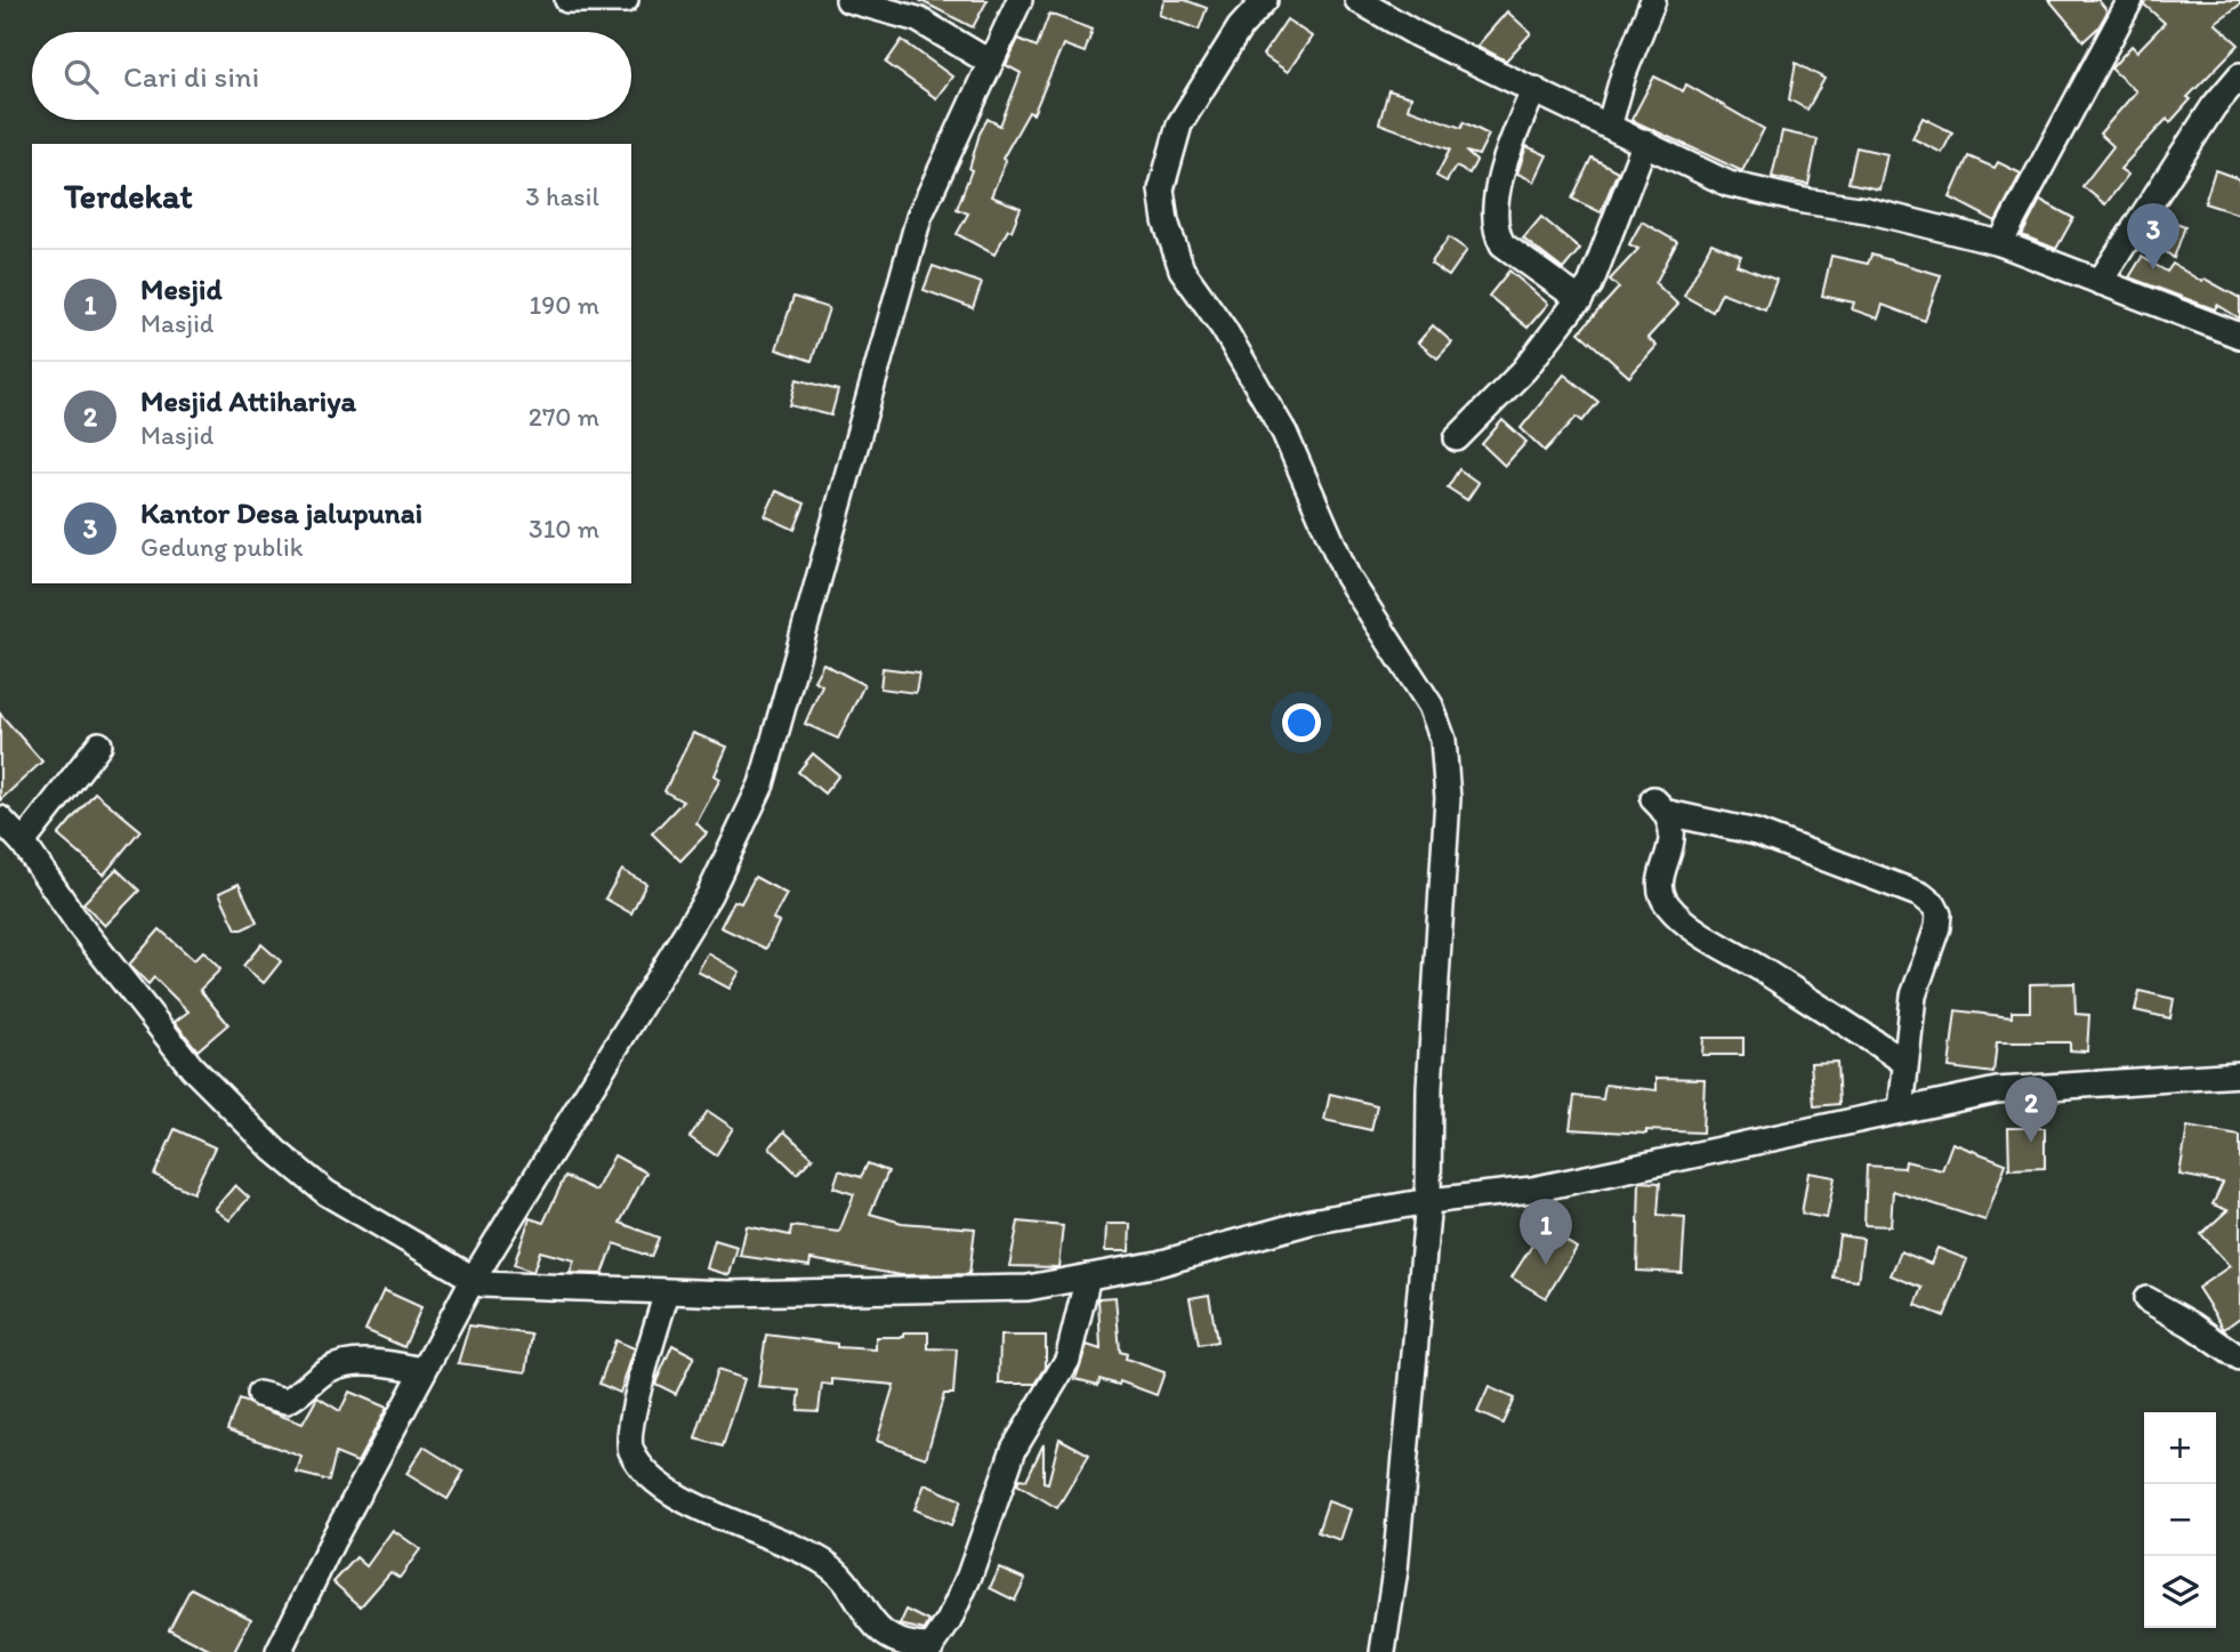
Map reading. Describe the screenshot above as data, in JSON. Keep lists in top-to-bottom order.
{
  "page": {
    "search": "Cari di sini",
    "heading": ["Terdekat", "3 hasil"],
    "pins": ["3", "2", "1"],
    "list": [
      {
        "mark": "1",
        "name": "Mesjid",
        "note": "Masjid",
        "value": "190 m"
      },
      {
        "mark": "2",
        "name": "Mesjid Attihariya",
        "note": "Masjid",
        "value": "270 m"
      },
      {
        "mark": "3",
        "name": "Kantor Desa jalupunai",
        "note": "Gedung publik",
        "value": "310 m"
      }
    ],
    "map_buttons": ["+", "−"]
  }
}
